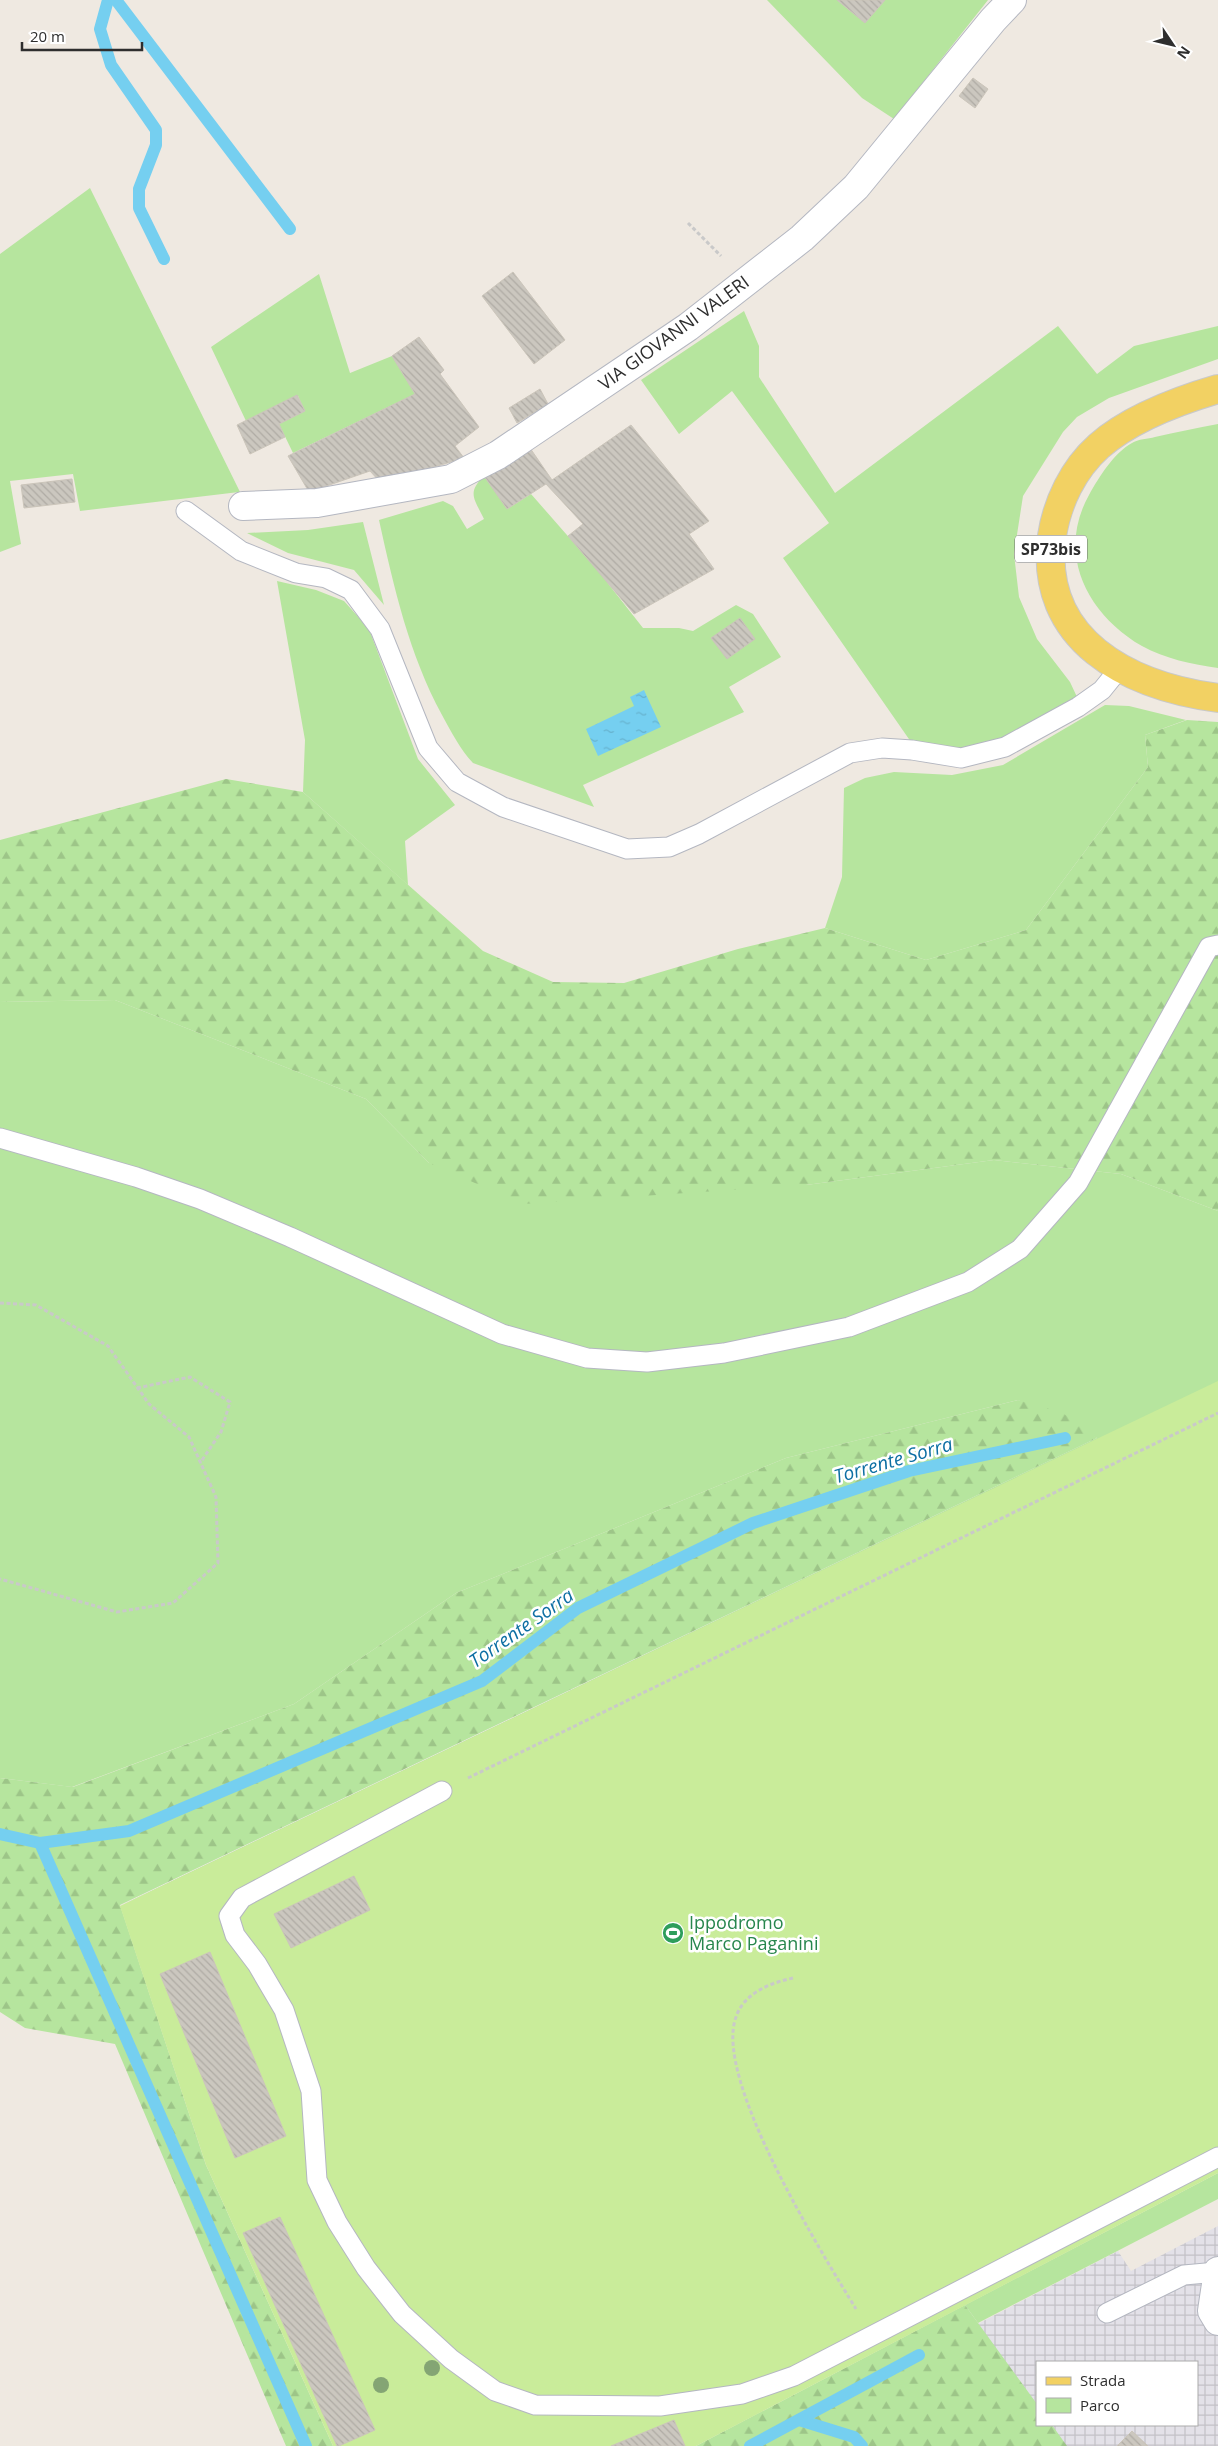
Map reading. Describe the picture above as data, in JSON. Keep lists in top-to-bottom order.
{
  "streets": {
    "main road": ["SP73bis"],
    "street": ["VIA GIOVANNI VALERI"]
  },
  "water": ["Torrente Sorra"],
  "places": {
    "sports": ["Ippodromo Marco Paganini"]
  },
  "legend": ["Strada", "Parco"],
  "scale_bar": "20 m",
  "north": "bottom right"
}
